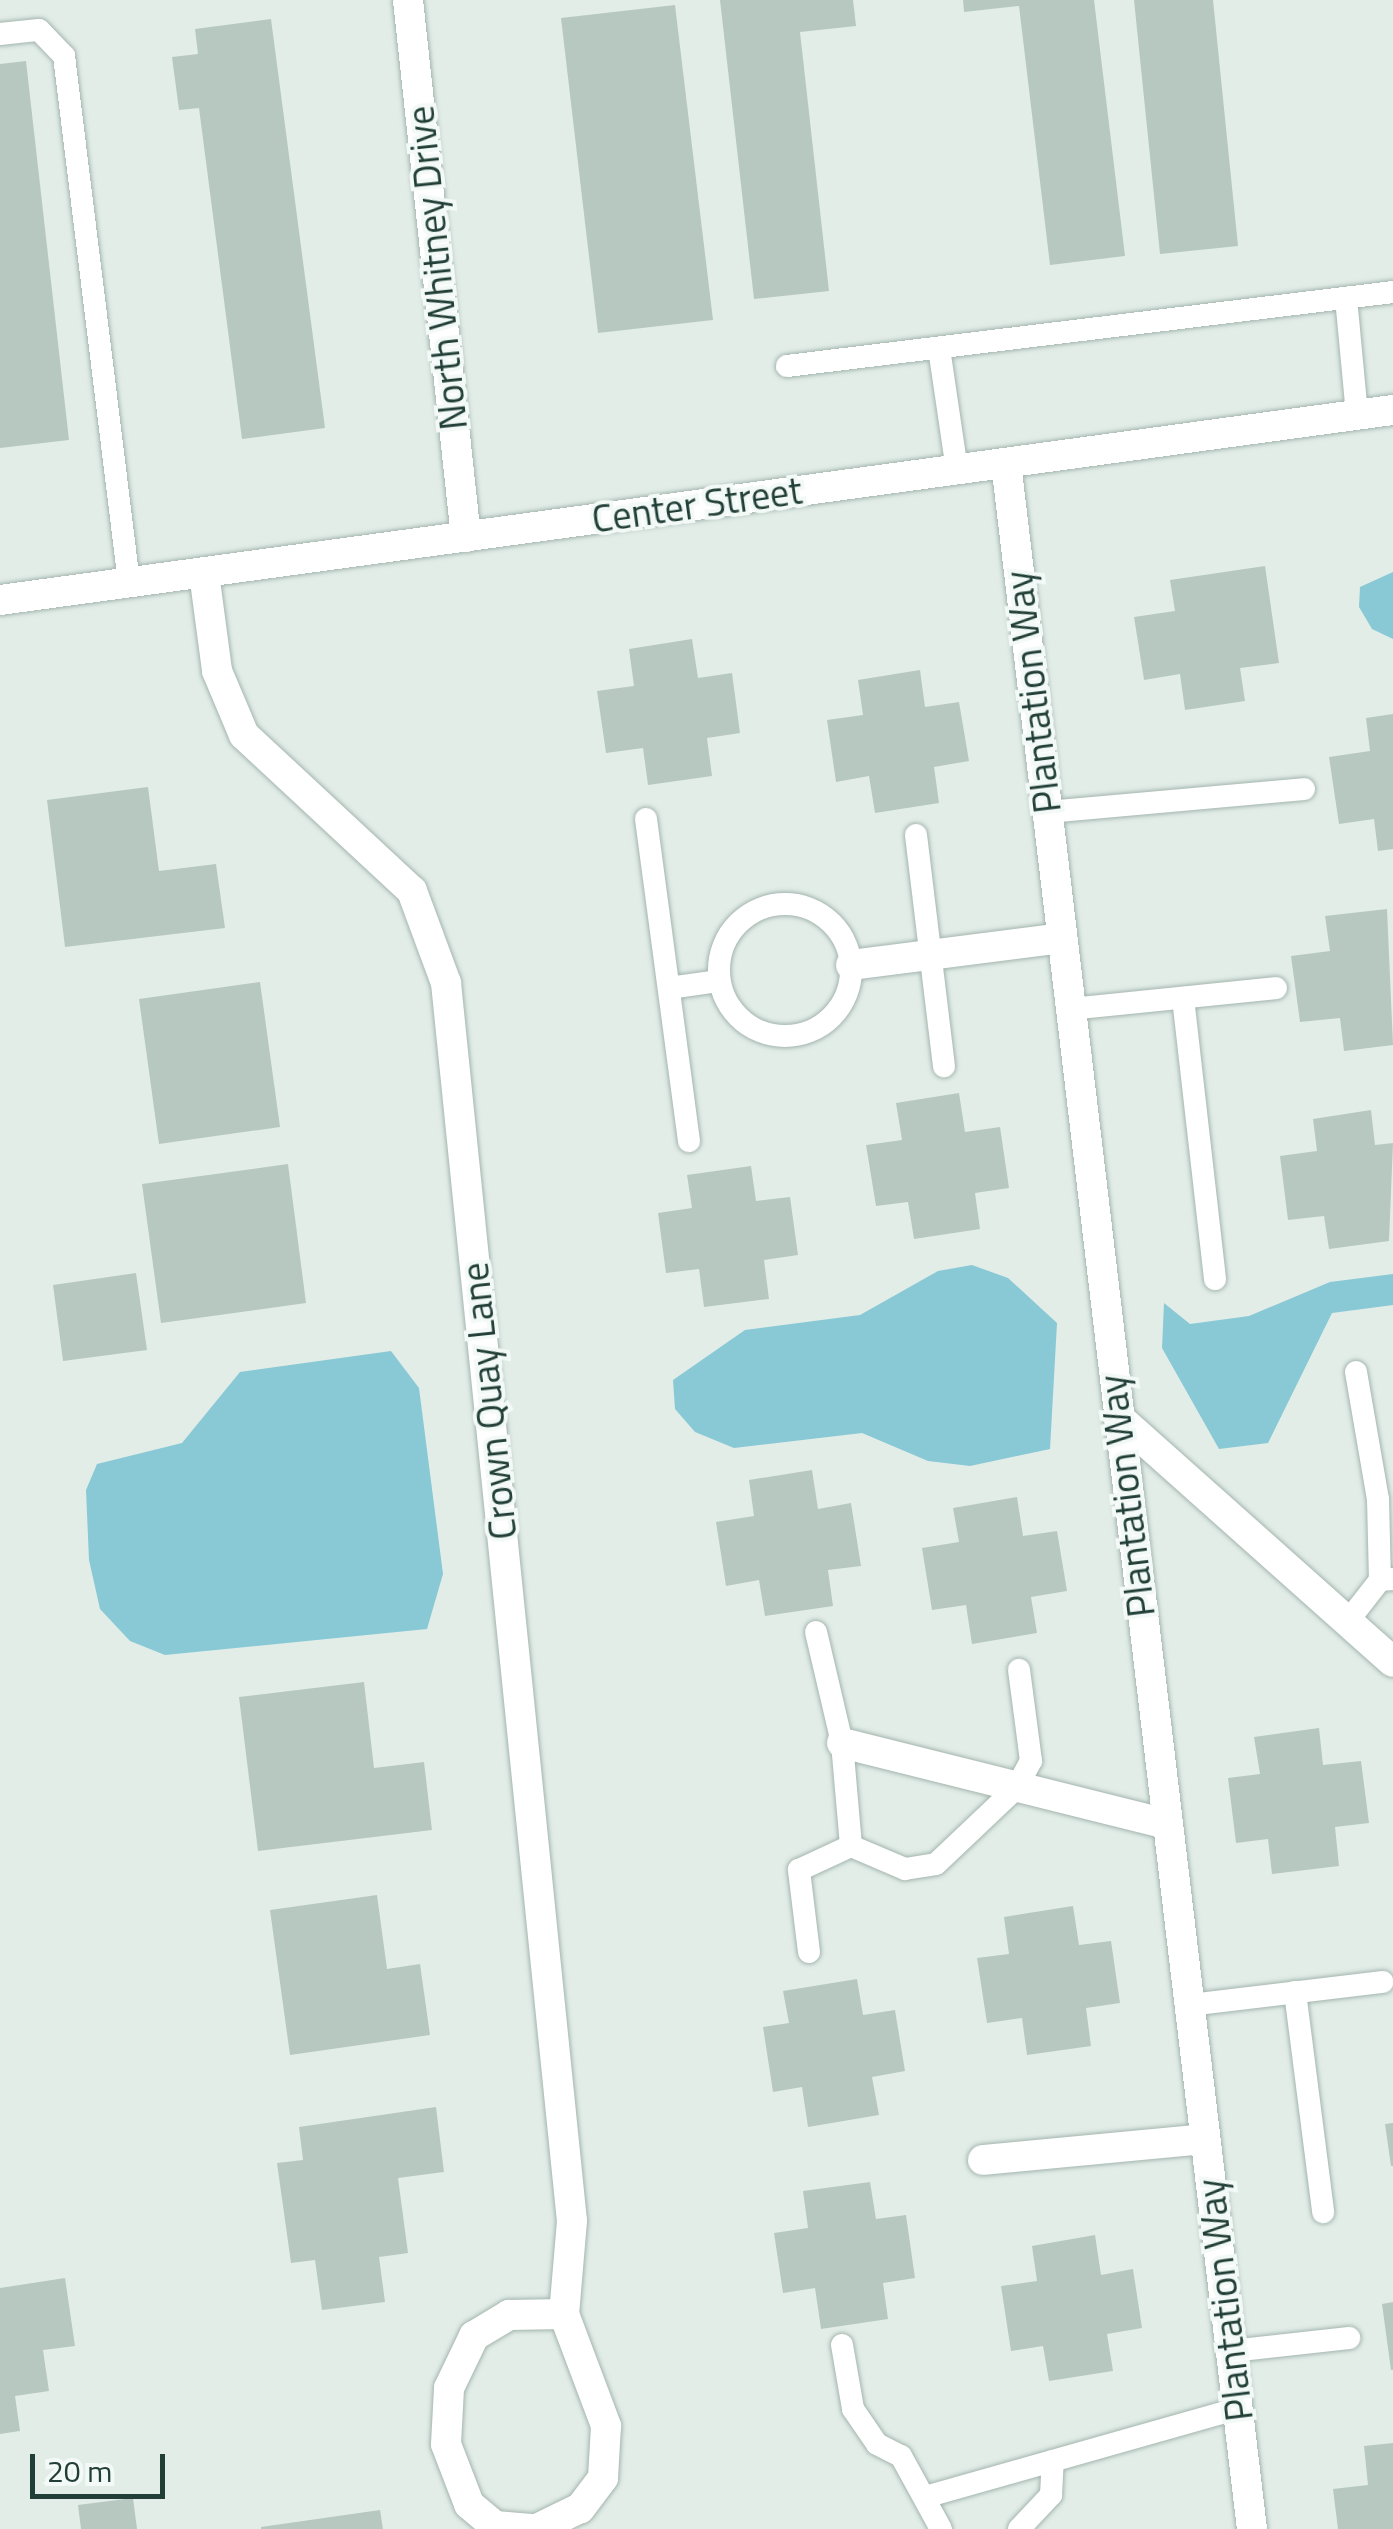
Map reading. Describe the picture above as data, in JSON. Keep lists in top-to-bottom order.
{
  "streets": {
    "street": [
      "North Whitney Drive",
      "Center Street",
      "Plantation Way",
      "Crown Quay Lane"
    ]
  },
  "crossings": [
    ["North Whitney Drive", "Center Street"],
    ["Center Street", "Plantation Way"],
    ["Center Street", "Crown Quay Lane"]
  ],
  "scale_bar": "20 m"
}
